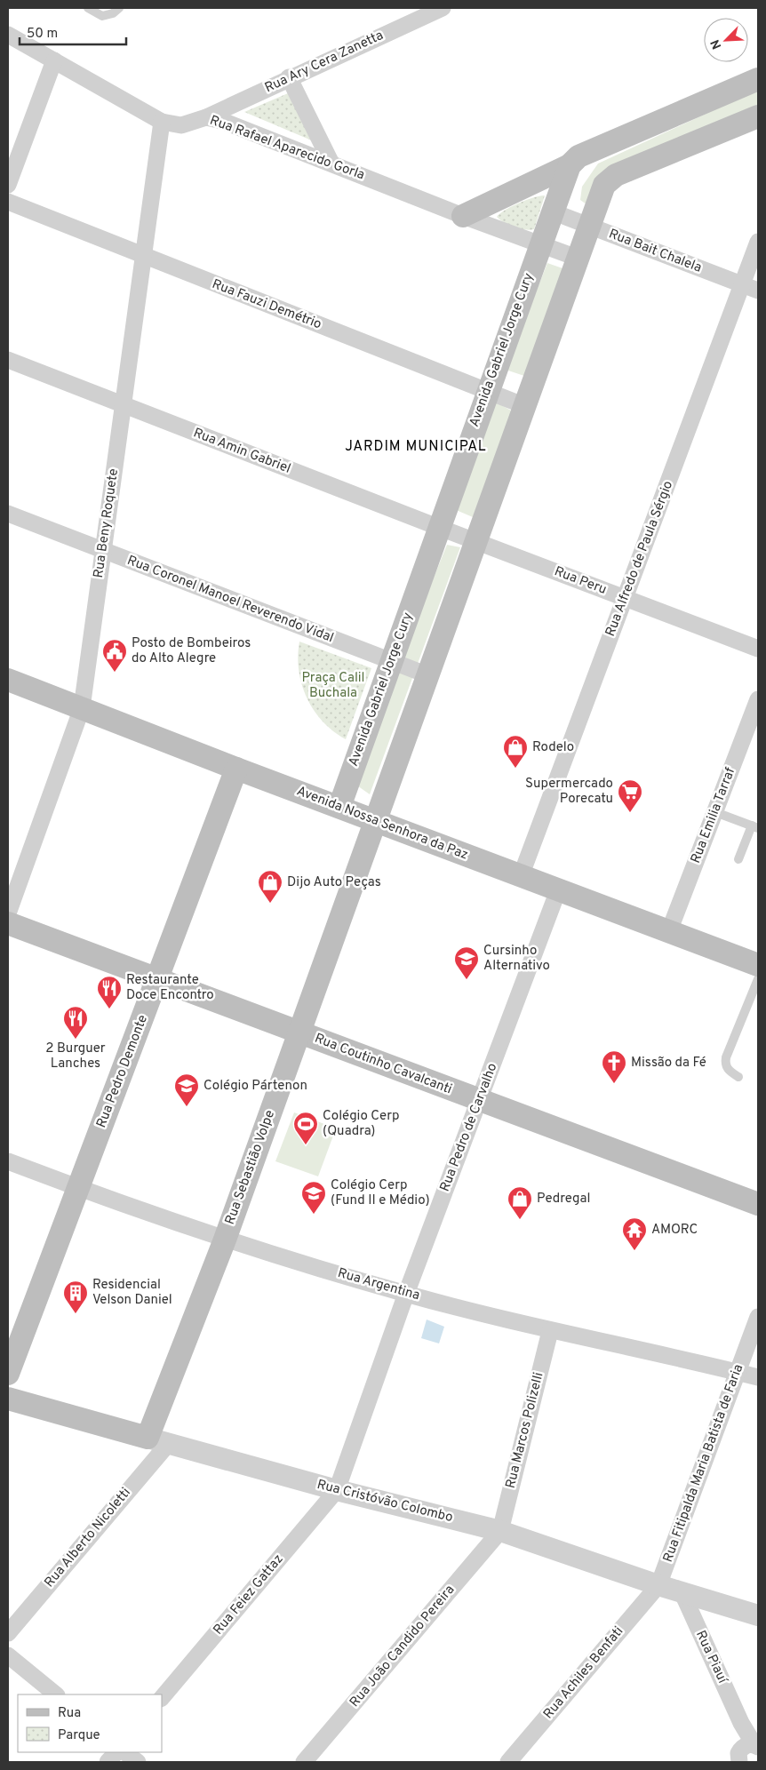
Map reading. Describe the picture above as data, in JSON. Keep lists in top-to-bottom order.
{
  "streets": {
    "main road": [
      "Avenida Gabriel Jorge Cury",
      "Avenida Nossa Senhora da Paz",
      "Rua Coutinho Cavalcanti",
      "Rua Pedro Demonte",
      "Rua Sebastião Volpe",
      "Rua Cristóvão Colombo"
    ],
    "street": [
      "Rua Ary Cera Zanetta",
      "Rua Rafael Aparecido Gorla",
      "Rua Bait Chalela",
      "Rua Fauzi Demétrio",
      "Rua Amin Gabriel",
      "Rua Beny Roquete",
      "Rua Alfredo de Paula Sérgio",
      "Rua Peru",
      "Rua Coronel Manoel Reverendo Vidal",
      "Rua Emilia Tarraf",
      "Rua Pedro de Carvalho",
      "Rua Argentina",
      "Rua Marcos Polizelli",
      "Rua Fitipalda Maria Batista de Faria",
      "Rua Alberto Nicoletti",
      "Rua Feiez Gattaz",
      "Rua João Candido Pereira",
      "Rua Piauí",
      "Rua Achiles Benfati"
    ]
  },
  "crossings": [
    ["Rua Ary Cera Zanetta", "Rua Rafael Aparecido Gorla"],
    ["Rua Rafael Aparecido Gorla", "Avenida Gabriel Jorge Cury"],
    ["Rua Rafael Aparecido Gorla", "Rua Beny Roquete"],
    ["Rua Bait Chalela", "Avenida Gabriel Jorge Cury"],
    ["Rua Bait Chalela", "Rua Alfredo de Paula Sérgio"],
    ["Rua Fauzi Demétrio", "Avenida Gabriel Jorge Cury"],
    ["Rua Fauzi Demétrio", "Rua Beny Roquete"],
    ["Avenida Gabriel Jorge Cury", "Rua Amin Gabriel"],
    ["Avenida Gabriel Jorge Cury", "Rua Coronel Manoel Reverendo Vidal"],
    ["Avenida Gabriel Jorge Cury", "Avenida Nossa Senhora da Paz"],
    ["Rua Amin Gabriel", "Rua Beny Roquete"],
    ["Rua Amin Gabriel", "Rua Peru"],
    ["Rua Beny Roquete", "Rua Coronel Manoel Reverendo Vidal"],
    ["Rua Beny Roquete", "Avenida Nossa Senhora da Paz"],
    ["Rua Alfredo de Paula Sérgio", "Rua Peru"],
    ["Rua Alfredo de Paula Sérgio", "Avenida Nossa Senhora da Paz"],
    ["Rua Emilia Tarraf", "Avenida Nossa Senhora da Paz"],
    ["Avenida Nossa Senhora da Paz", "Rua Pedro Demonte"],
    ["Avenida Nossa Senhora da Paz", "Rua Pedro de Carvalho"],
    ["Avenida Nossa Senhora da Paz", "Rua Sebastião Volpe"],
    ["Rua Coutinho Cavalcanti", "Rua Pedro Demonte"],
    ["Rua Coutinho Cavalcanti", "Rua Pedro de Carvalho"],
    ["Rua Coutinho Cavalcanti", "Rua Sebastião Volpe"],
    ["Rua Pedro Demonte", "Rua Argentina"],
    ["Rua Pedro de Carvalho", "Rua Argentina"],
    ["Rua Pedro de Carvalho", "Rua Cristóvão Colombo"],
    ["Rua Pedro de Carvalho", "Rua Feiez Gattaz"],
    ["Rua Sebastião Volpe", "Rua Argentina"],
    ["Rua Sebastião Volpe", "Rua Cristóvão Colombo"],
    ["Rua Sebastião Volpe", "Rua Alberto Nicoletti"],
    ["Rua Argentina", "Rua Marcos Polizelli"],
    ["Rua Argentina", "Rua Fitipalda Maria Batista de Faria"],
    ["Rua Marcos Polizelli", "Rua Cristóvão Colombo"],
    ["Rua Marcos Polizelli", "Rua João Candido Pereira"],
    ["Rua Fitipalda Maria Batista de Faria", "Rua Cristóvão Colombo"],
    ["Rua Fitipalda Maria Batista de Faria", "Rua Achiles Benfati"],
    ["Rua Cristóvão Colombo", "Rua Alberto Nicoletti"],
    ["Rua Cristóvão Colombo", "Rua Feiez Gattaz"],
    ["Rua Cristóvão Colombo", "Rua João Candido Pereira"],
    ["Rua Cristóvão Colombo", "Rua Piauí"],
    ["Rua Cristóvão Colombo", "Rua Achiles Benfati"]
  ],
  "districts": ["JARDIM MUNICIPAL"],
  "parks": ["Praça Calil Buchala"],
  "places": {
    "public building": ["Posto de Bombeiros do Alto Alegre"],
    "shop": ["Rodelo", "Dijo Auto Peças", "Pedregal"],
    "supermarket": ["Supermercado Porecatu"],
    "school or university": ["Cursinho Alternativo", "Colégio Pártenon", "Colégio Cerp (Fund II e Médio)"],
    "restaurant": ["Restaurante Doce Encontro", "2 Burguer Lanches"],
    "church": ["Missão da Fé"],
    "sports": ["Colégio Cerp (Quadra)"],
    "temple": ["AMORC"],
    "building": ["Residencial Velson Daniel"]
  },
  "legend": ["Rua", "Parque"],
  "scale_bar": "50 m",
  "north": "bottom left"
}
